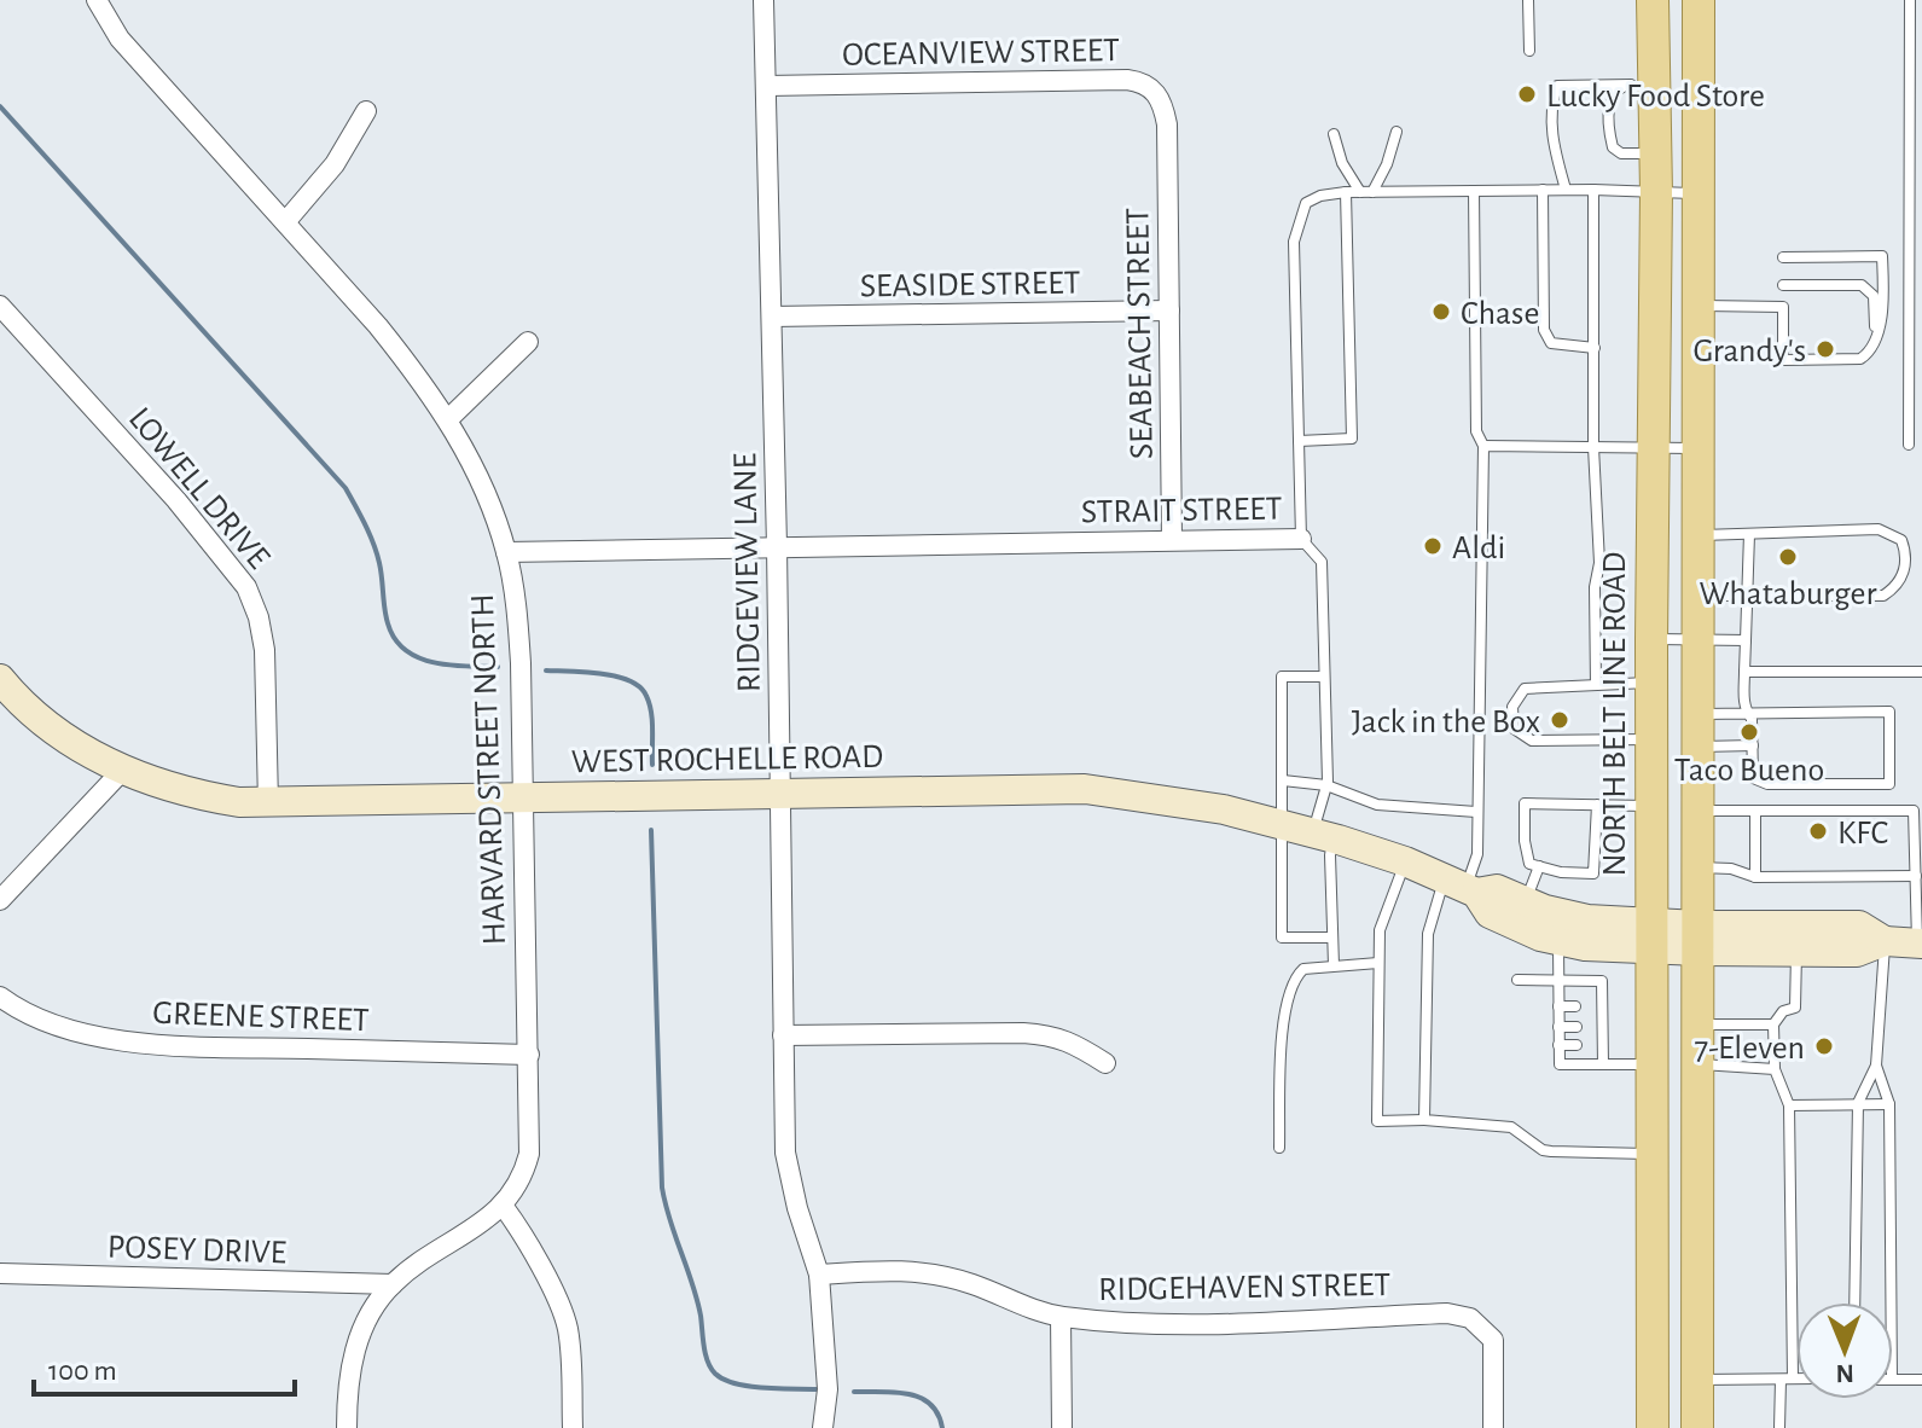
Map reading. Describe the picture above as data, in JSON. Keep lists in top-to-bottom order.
{
  "streets": {
    "main road": ["NORTH BELT LINE ROAD"],
    "street": [
      "OCEANVIEW STREET",
      "SEASIDE STREET",
      "SEABEACH STREET",
      "LOWELL DRIVE",
      "STRAIT STREET",
      "RIDGEVIEW LANE",
      "WEST ROCHELLE ROAD",
      "HARVARD STREET NORTH",
      "GREENE STREET",
      "POSEY DRIVE",
      "RIDGEHAVEN STREET"
    ]
  },
  "crossings": [
    ["OCEANVIEW STREET", "SEABEACH STREET"],
    ["OCEANVIEW STREET", "RIDGEVIEW LANE"],
    ["SEASIDE STREET", "SEABEACH STREET"],
    ["SEASIDE STREET", "RIDGEVIEW LANE"],
    ["SEABEACH STREET", "STRAIT STREET"],
    ["LOWELL DRIVE", "WEST ROCHELLE ROAD"],
    ["STRAIT STREET", "RIDGEVIEW LANE"],
    ["STRAIT STREET", "NORTH BELT LINE ROAD"],
    ["STRAIT STREET", "HARVARD STREET NORTH"],
    ["RIDGEVIEW LANE", "WEST ROCHELLE ROAD"],
    ["RIDGEVIEW LANE", "RIDGEHAVEN STREET"],
    ["NORTH BELT LINE ROAD", "WEST ROCHELLE ROAD"],
    ["WEST ROCHELLE ROAD", "HARVARD STREET NORTH"],
    ["HARVARD STREET NORTH", "GREENE STREET"],
    ["HARVARD STREET NORTH", "POSEY DRIVE"]
  ],
  "places": [
    "Lucky Food Store",
    "Chase",
    "Grandy's",
    "Aldi",
    "Whataburger",
    "Jack in the Box",
    "Taco Bueno",
    "KFC",
    "7-Eleven"
  ],
  "scale_bar": "100 m",
  "north": "bottom"
}
